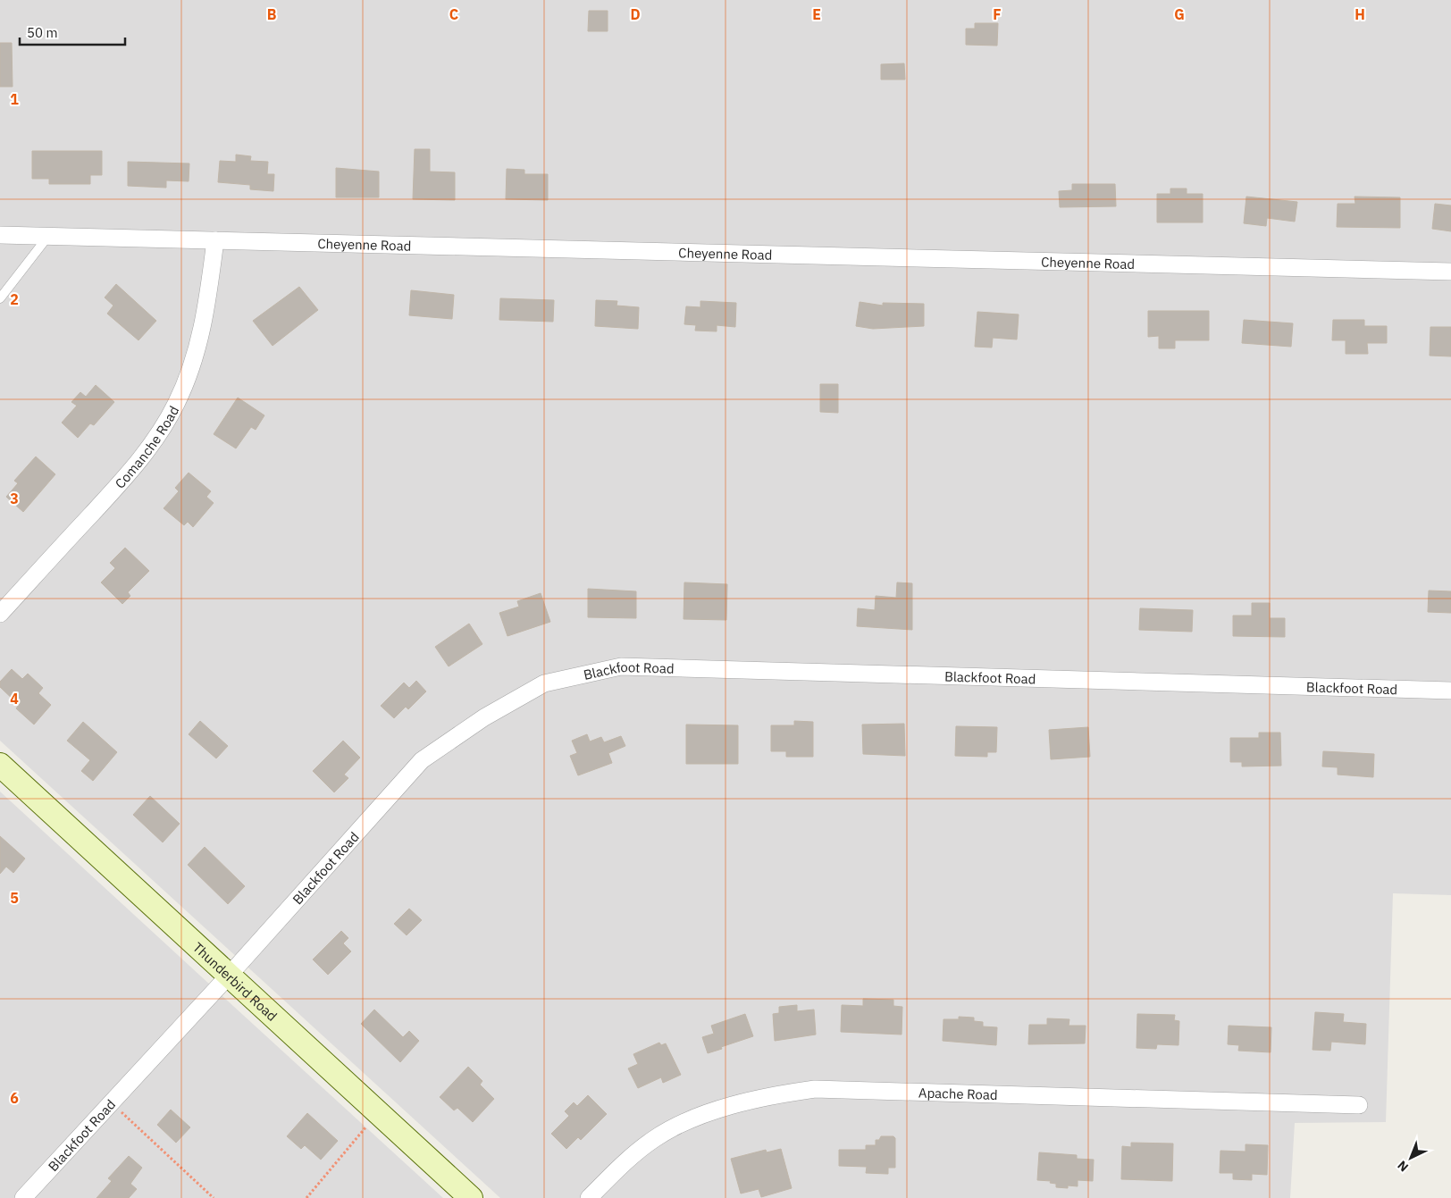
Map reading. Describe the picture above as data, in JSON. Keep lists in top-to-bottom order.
{
  "streets": {
    "main road": ["Thunderbird Road"],
    "street": [
      "Cheyenne Road",
      "Comanche Road",
      "Blackfoot Road",
      "Apache Road"
    ]
  },
  "crossings": [
    ["Cheyenne Road", "Comanche Road"],
    ["Blackfoot Road", "Thunderbird Road"]
  ],
  "scale_bar": "50 m",
  "north": "bottom left",
  "grid": {
    "columns": [
      "B",
      "C",
      "D",
      "E",
      "F",
      "G",
      "H"
    ],
    "rows": [
      "1",
      "2",
      "3",
      "4",
      "5",
      "6"
    ]
  }
}
